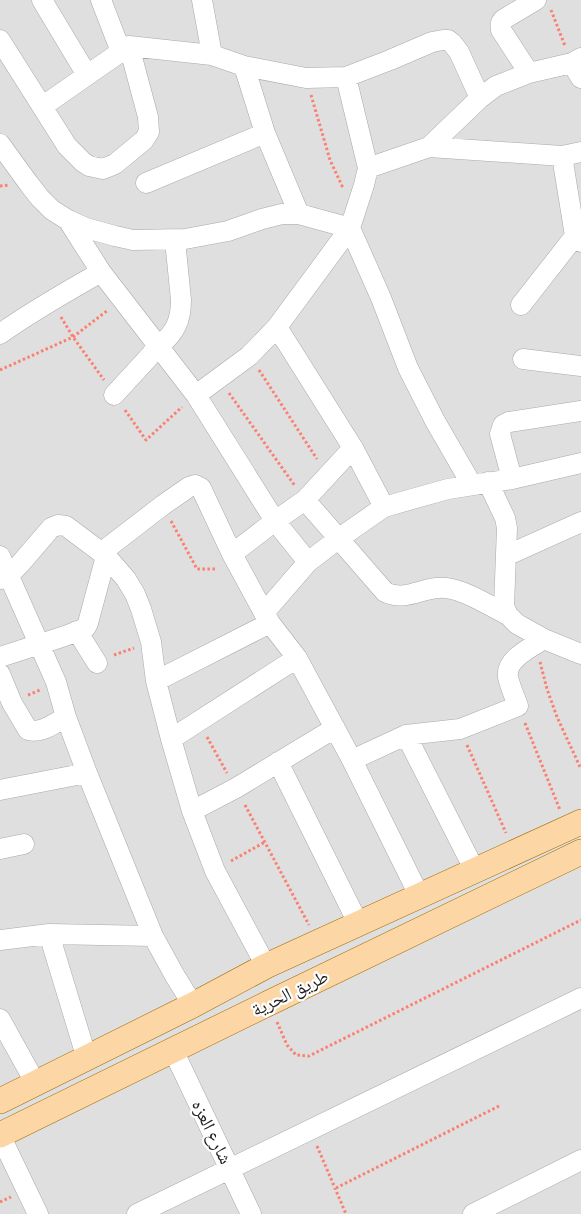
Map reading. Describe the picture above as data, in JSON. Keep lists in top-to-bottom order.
{
  "streets": {
    "main road": ["طريق الحرية"],
    "street": ["شارع العزه"]
  },
  "crossings": [
    ["طريق الحرية", "شارع العزه"]
  ]
}
